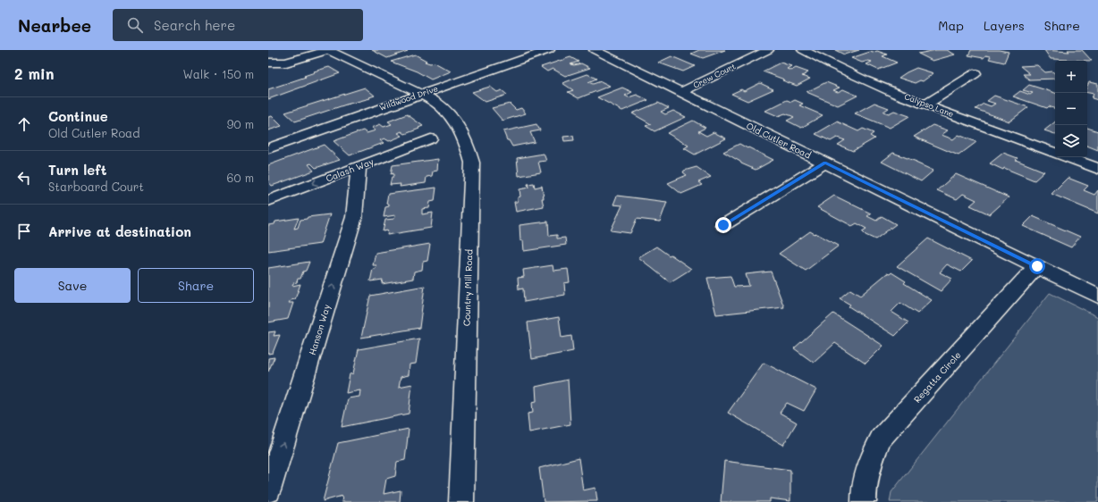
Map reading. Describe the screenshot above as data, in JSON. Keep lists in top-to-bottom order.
{
  "streets": {
    "street": [
      "Crew Court",
      "Wildwood Drive",
      "Calypso Lane",
      "Old Cutler Road",
      "Calash Way",
      "Country Mill Road",
      "Hanson Way",
      "Regatta Circle"
    ]
  },
  "crossings": [
    ["Crew Court", "Old Cutler Road"],
    ["Wildwood Drive", "Country Mill Road"],
    ["Old Cutler Road", "Regatta Circle"],
    ["Calash Way", "Hanson Way"]
  ],
  "one_way": ["Hanson Way"],
  "page": {
    "header": "Nearbee",
    "search": "Search here",
    "nav": ["Map", "Layers", "Share"],
    "heading": ["2 min", "Walk · 150 m"],
    "map_buttons": ["+", "−"],
    "list": [
      ["Continue", "Old Cutler Road", "90 m"],
      ["Turn left", "Starboard Court", "60 m"],
      "Arrive at destination"
    ],
    "buttons": ["Save", "Share"]
  }
}
